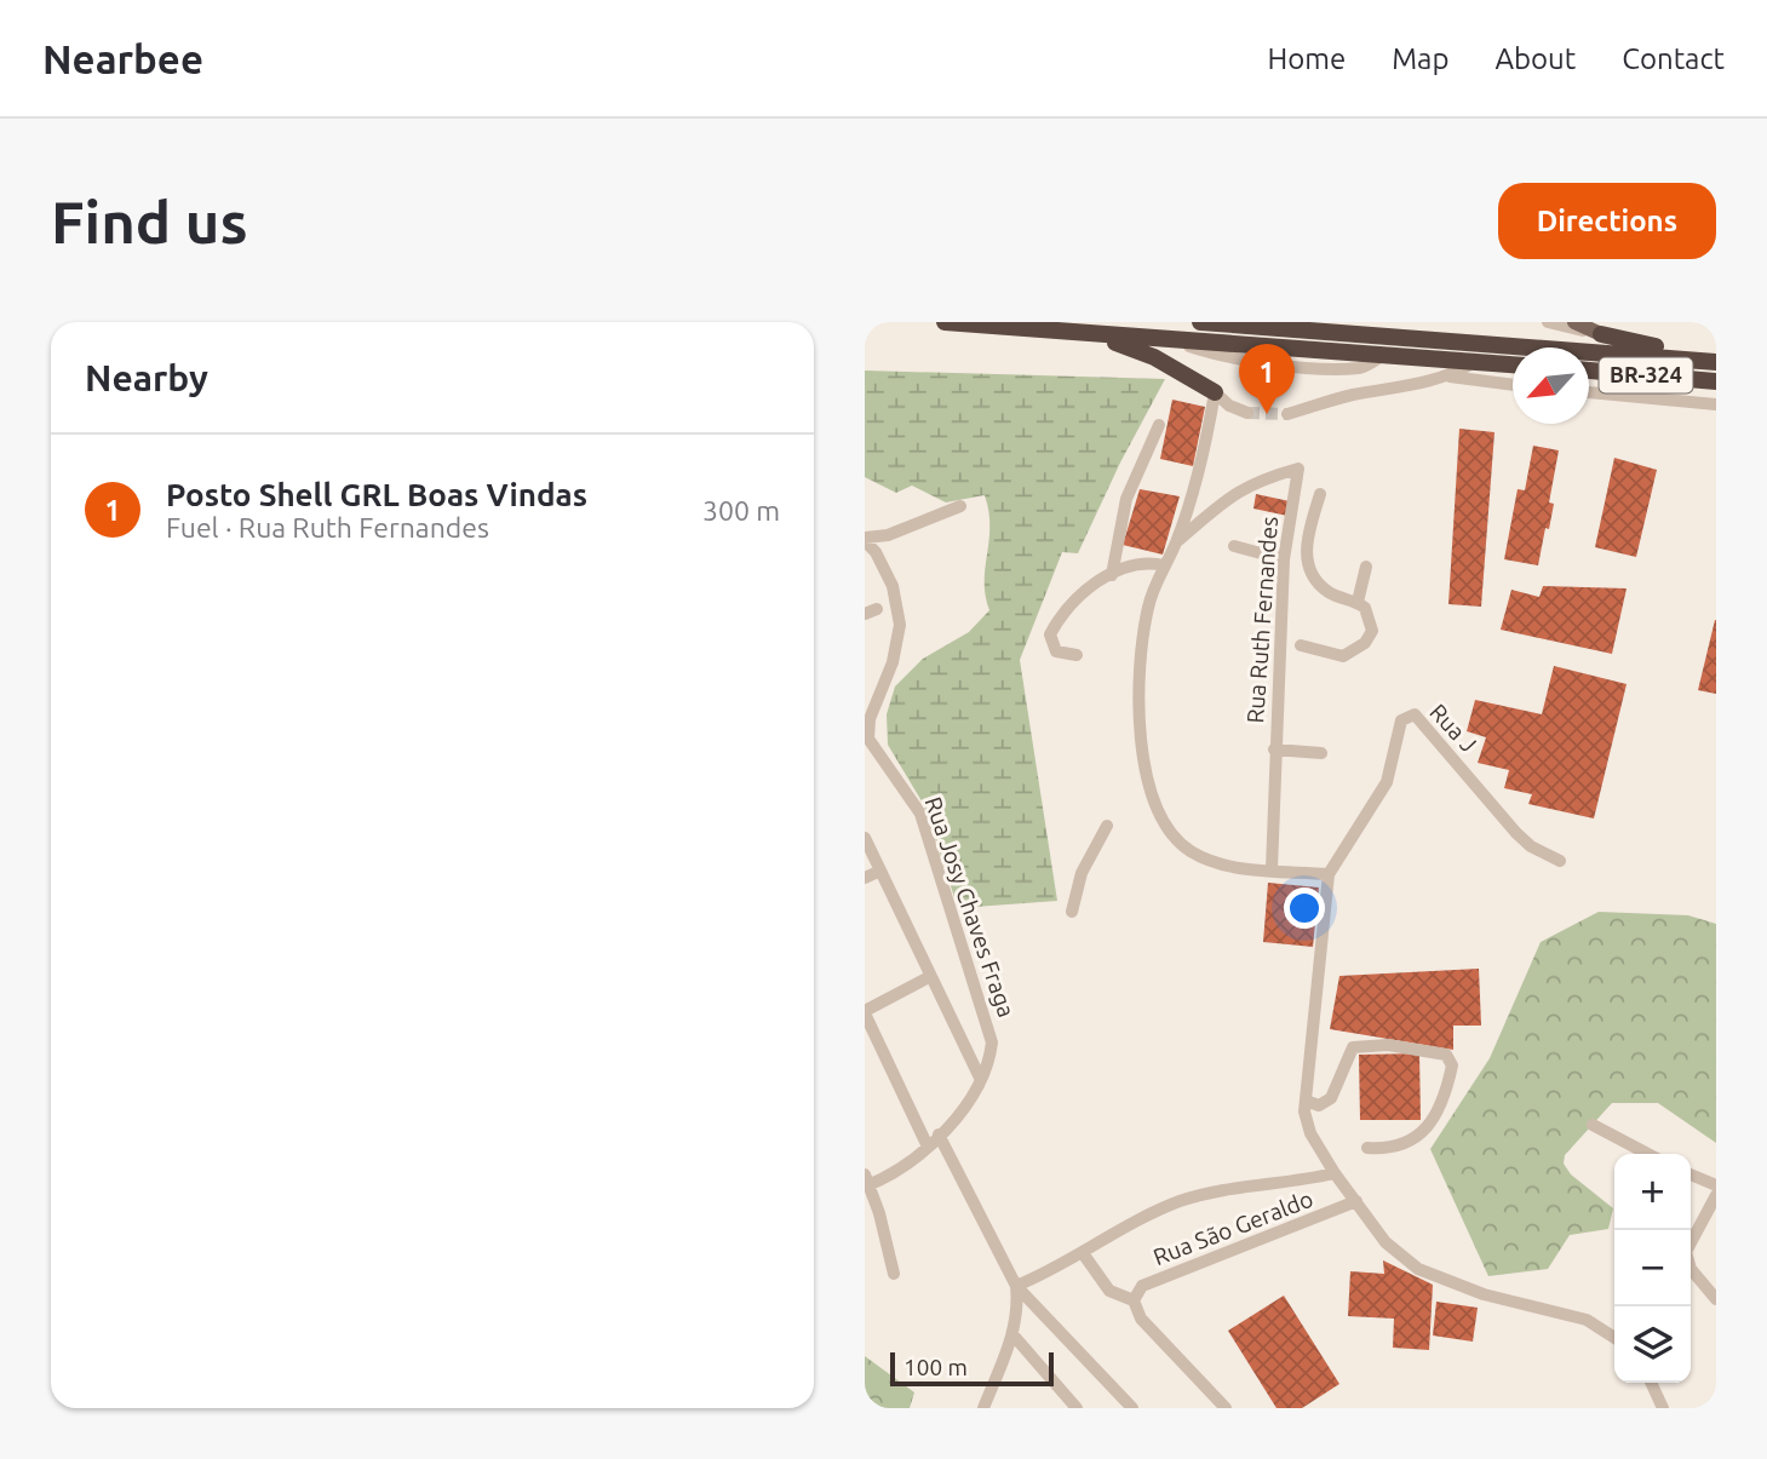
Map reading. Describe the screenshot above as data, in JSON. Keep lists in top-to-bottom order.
{
  "streets": {
    "highway": ["BR-324"],
    "street": [
      "Rua Ruth Fernandes",
      "Rua J",
      "Rua Josy Chaves Fraga",
      "Rua São Geraldo"
    ]
  },
  "crossings": [
    ["Rua Ruth Fernandes", "Rua J"]
  ],
  "scale_bar": "100 m",
  "north": "bottom left",
  "page": {
    "header": "Nearbee",
    "nav": [
      "Home",
      "Map",
      "About",
      "Contact"
    ],
    "buttons": "Directions",
    "title": "Find us",
    "heading": "Nearby",
    "pins": "1",
    "list": [
      {
        "mark": "1",
        "name": "Posto Shell GRL Boas Vindas",
        "note": "Fuel · Rua Ruth Fernandes",
        "value": "300 m"
      }
    ],
    "map_buttons": ["+", "−"],
    "scale": "100 m"
  }
}
